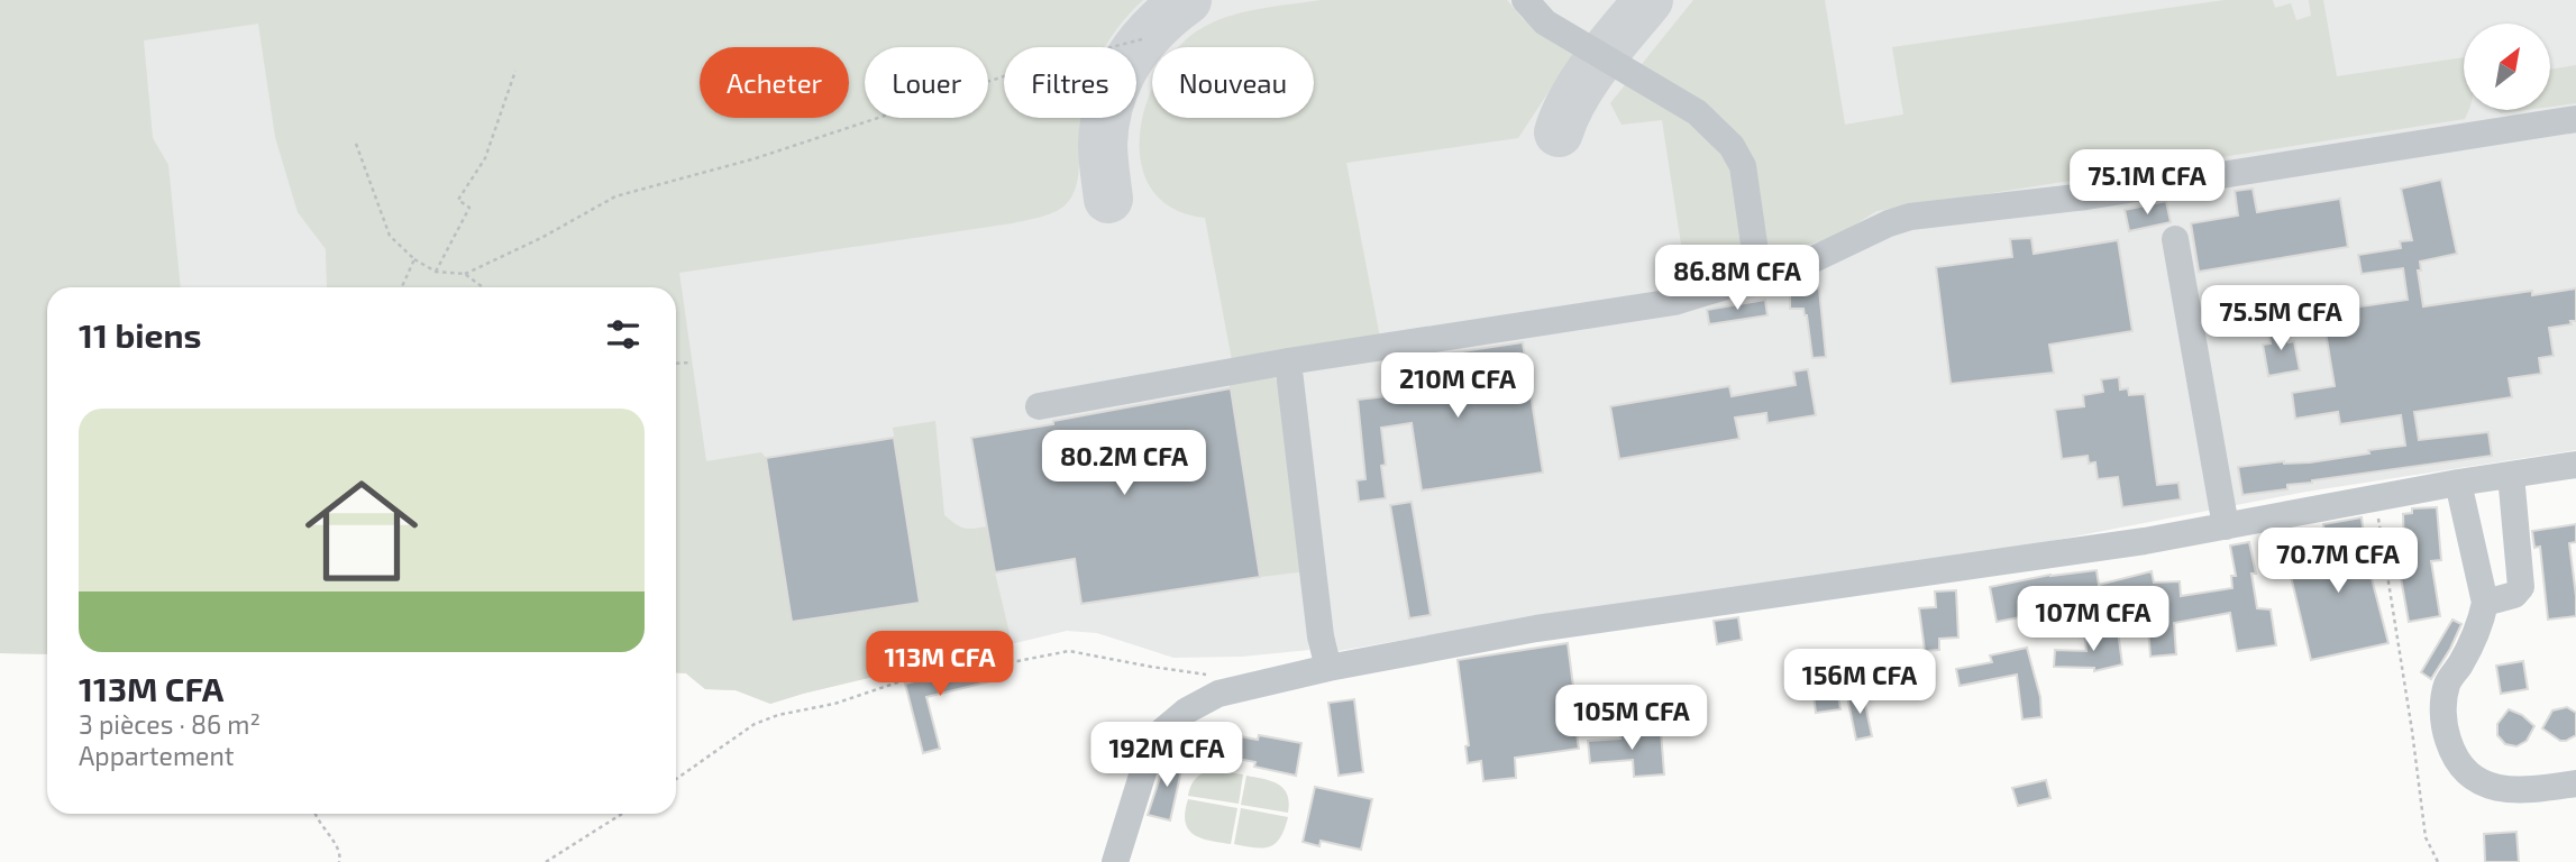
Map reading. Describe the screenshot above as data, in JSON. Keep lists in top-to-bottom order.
{
  "north": "top right",
  "page": {
    "chip": [
      "Acheter",
      "Louer",
      "Filtres",
      "Nouveau"
    ],
    "price": [
      "75.1M CFA",
      "86.8M CFA",
      "75.5M CFA",
      "210M CFA",
      "80.2M CFA",
      "70.7M CFA",
      "107M CFA",
      "113M CFA",
      "156M CFA",
      "105M CFA",
      "192M CFA"
    ],
    "heading": "11 biens",
    "list": [
      {
        "name": "113M CFA",
        "note": "3 pièces · 86 m² · Appartement"
      }
    ]
  }
}
